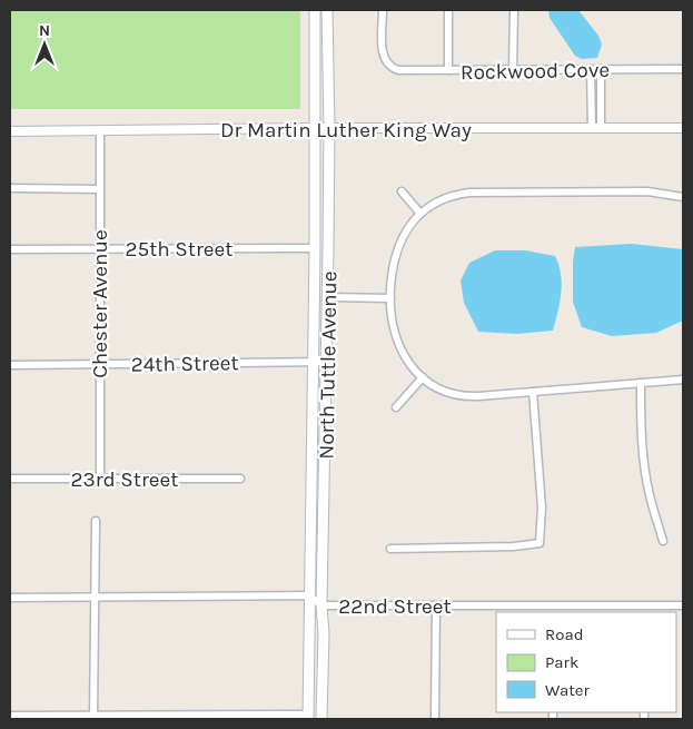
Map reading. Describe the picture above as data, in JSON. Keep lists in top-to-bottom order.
{
  "streets": {
    "main road": ["North Tuttle Avenue"],
    "street": [
      "Rockwood Cove",
      "Dr Martin Luther King Way",
      "25th Street",
      "Chester Avenue",
      "24th Street",
      "23rd Street",
      "22nd Street"
    ]
  },
  "crossings": [
    ["Dr Martin Luther King Way", "Chester Avenue"],
    ["Dr Martin Luther King Way", "North Tuttle Avenue"],
    ["25th Street", "Chester Avenue"],
    ["25th Street", "North Tuttle Avenue"],
    ["Chester Avenue", "24th Street"],
    ["Chester Avenue", "23rd Street"],
    ["24th Street", "North Tuttle Avenue"],
    ["North Tuttle Avenue", "22nd Street"]
  ],
  "legend": ["Road", "Park", "Water"],
  "north": "top"
}
